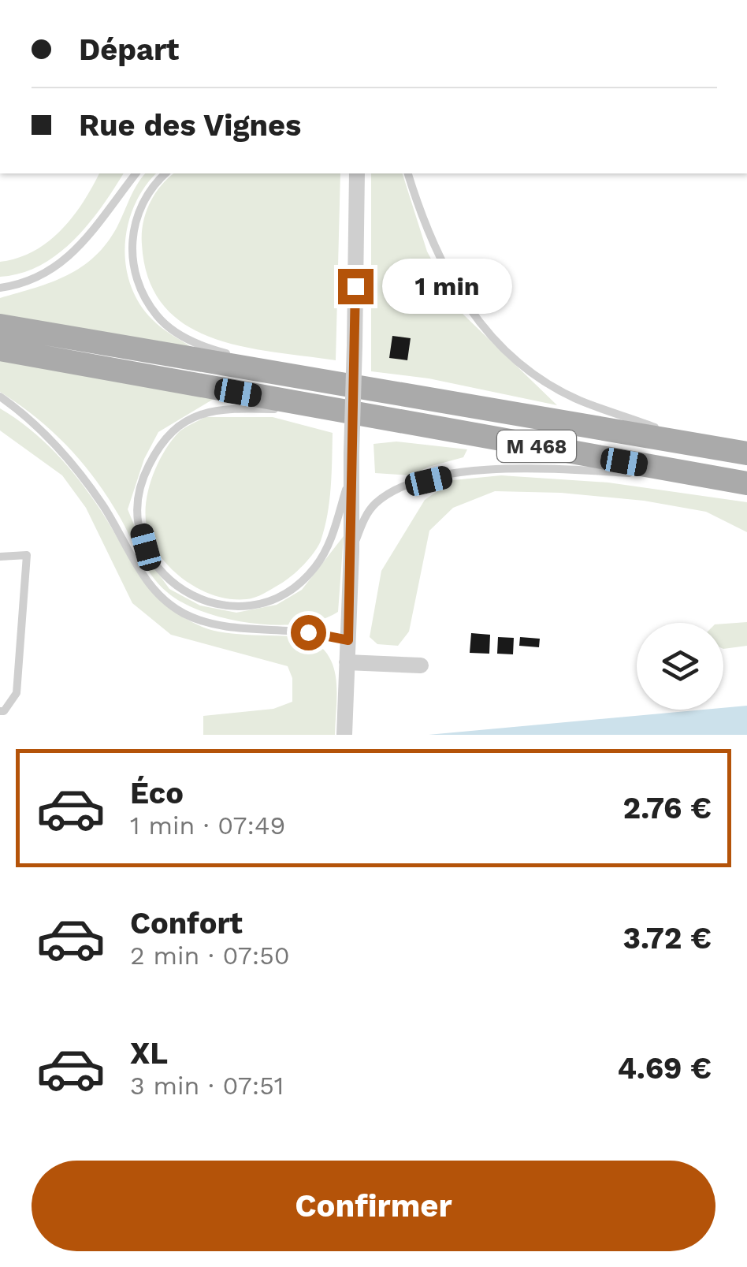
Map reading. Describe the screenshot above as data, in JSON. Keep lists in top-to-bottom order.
{
  "streets": {
    "main road": ["M 468"]
  },
  "page": {
    "banner": ["Départ", "Rue des Vignes"],
    "bubble": "1 min",
    "list": [
      {
        "name": "Éco",
        "note": "1 min · 07:49",
        "value": "2.76 €"
      },
      {
        "name": "Confort",
        "note": "2 min · 07:50",
        "value": "3.72 €"
      },
      {
        "name": "XL",
        "note": "3 min · 07:51",
        "value": "4.69 €"
      }
    ],
    "buttons": "Confirmer"
  }
}
